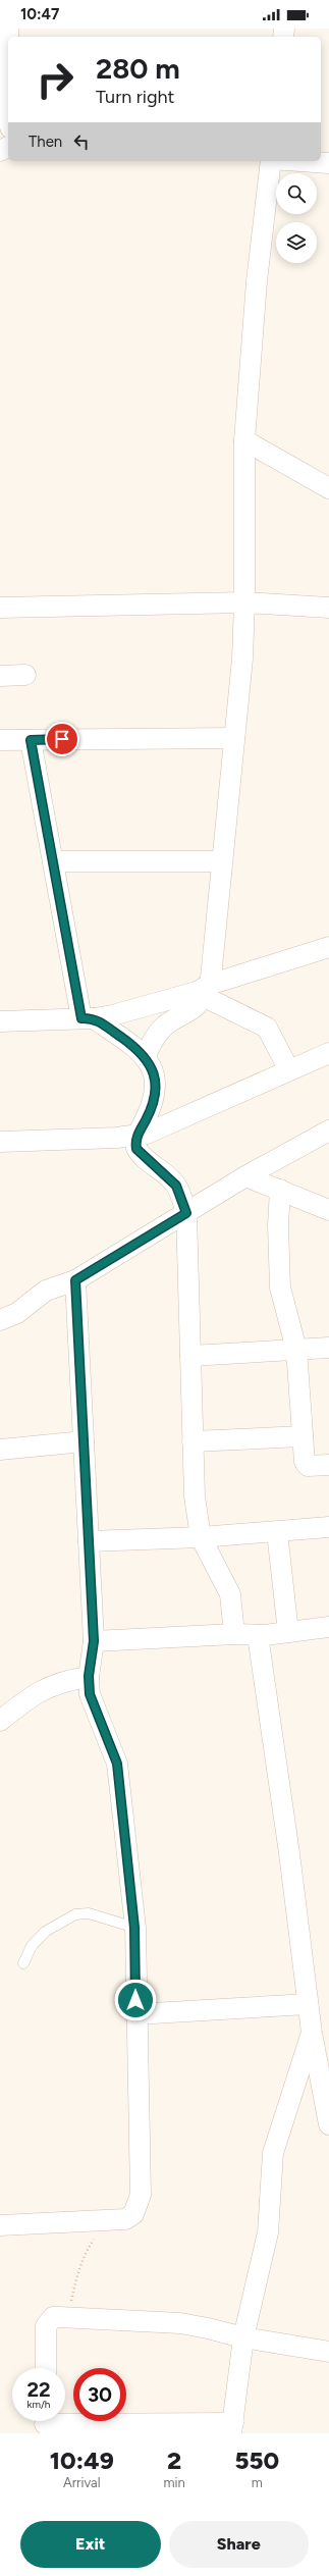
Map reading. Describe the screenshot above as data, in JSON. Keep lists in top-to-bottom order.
{
  "page": {
    "status": "10:47",
    "turn": ["280 m", "Turn right"],
    "then": "Then",
    "speed": "22 km/h",
    "limit": "30",
    "eta": [
      "10:49",
      "Arrival",
      "2",
      "min",
      "550",
      "m"
    ],
    "buttons": ["Exit", "Share"]
  }
}
